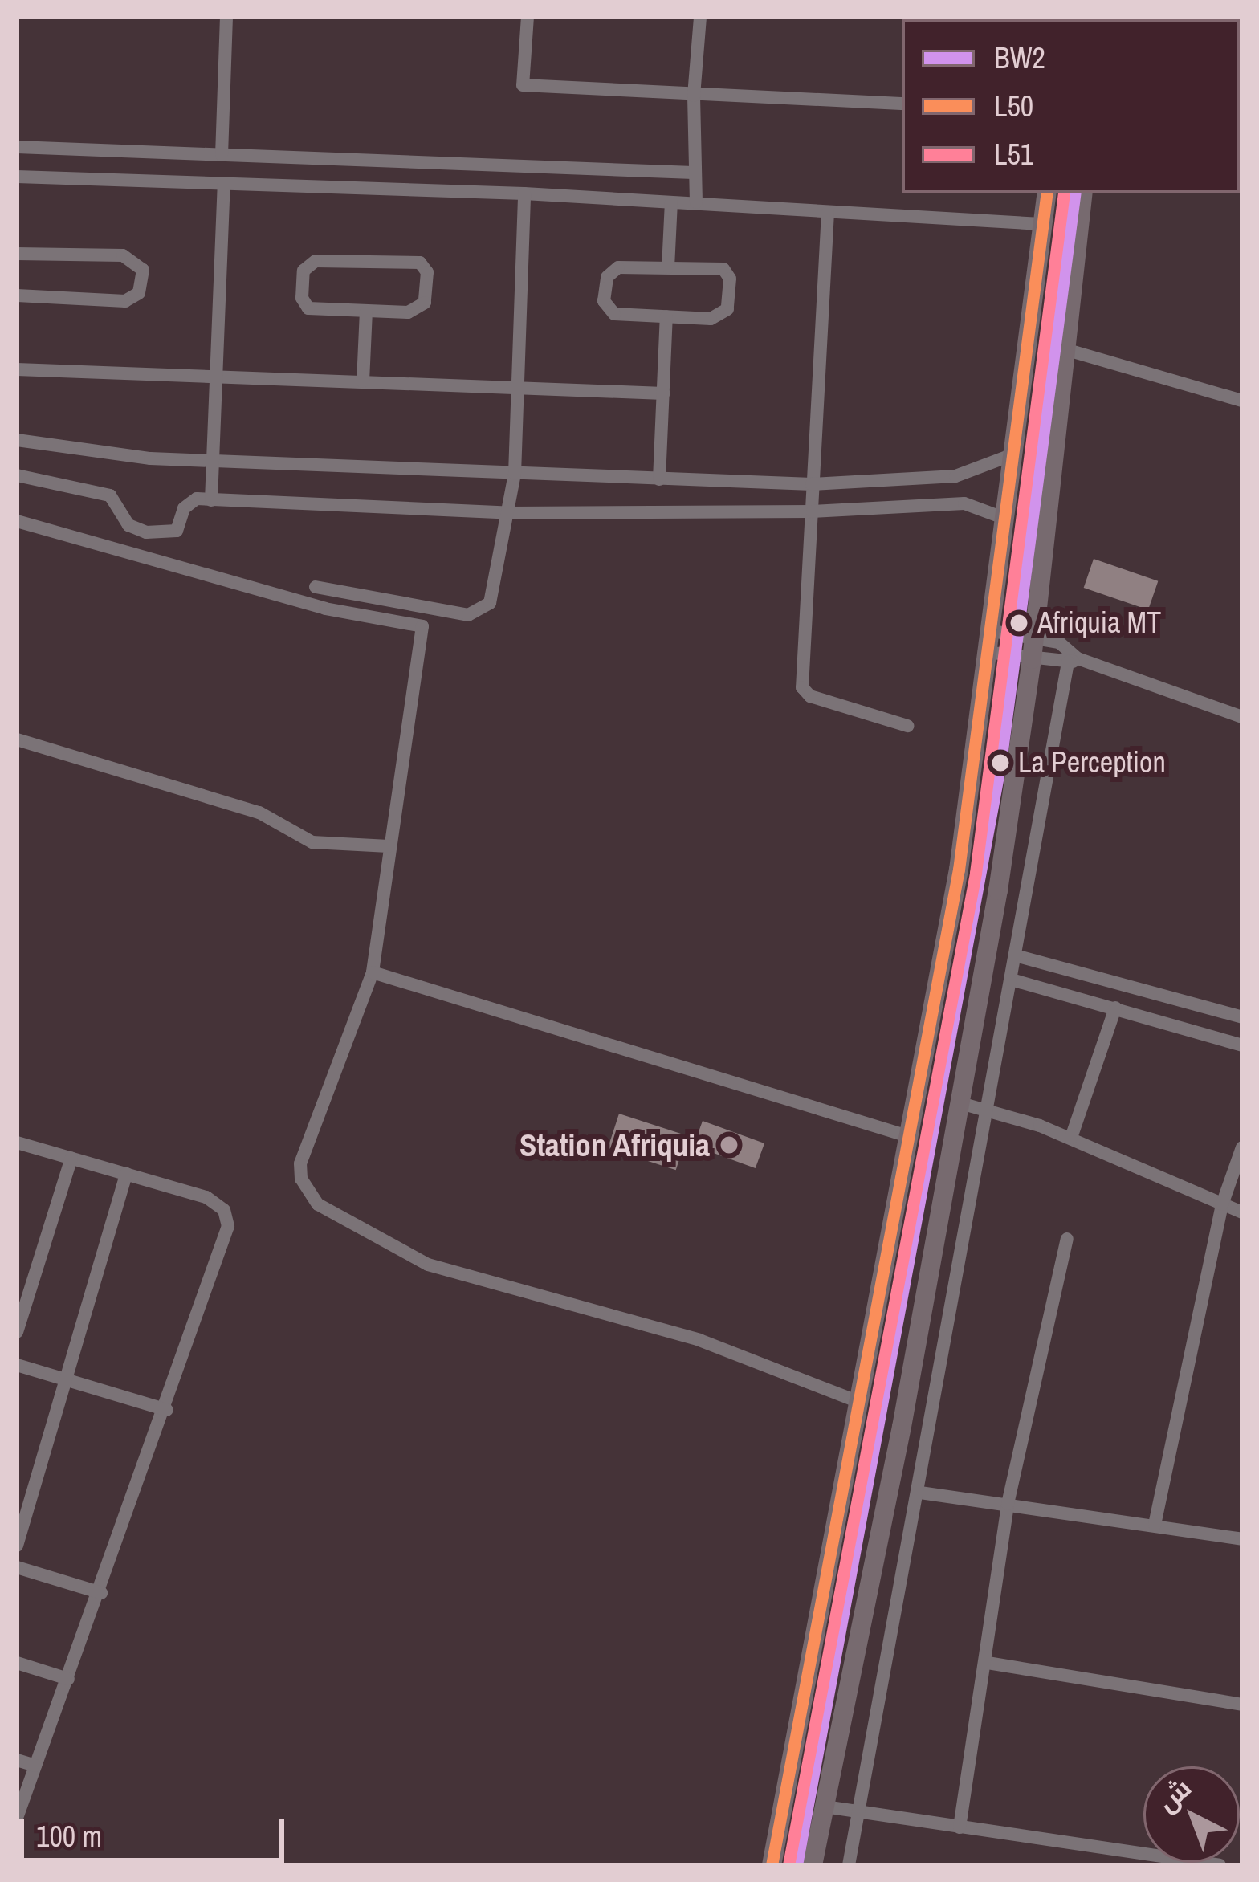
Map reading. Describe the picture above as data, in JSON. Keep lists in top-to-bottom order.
{
  "places": ["Afriquia MT", "La Perception", "Station Afriquia"],
  "lines": ["transit line BW2", "transit line L50", "transit line L51"],
  "legend": ["BW2", "L50", "L51"],
  "scale_bar": "100 m",
  "north": "top left"
}
